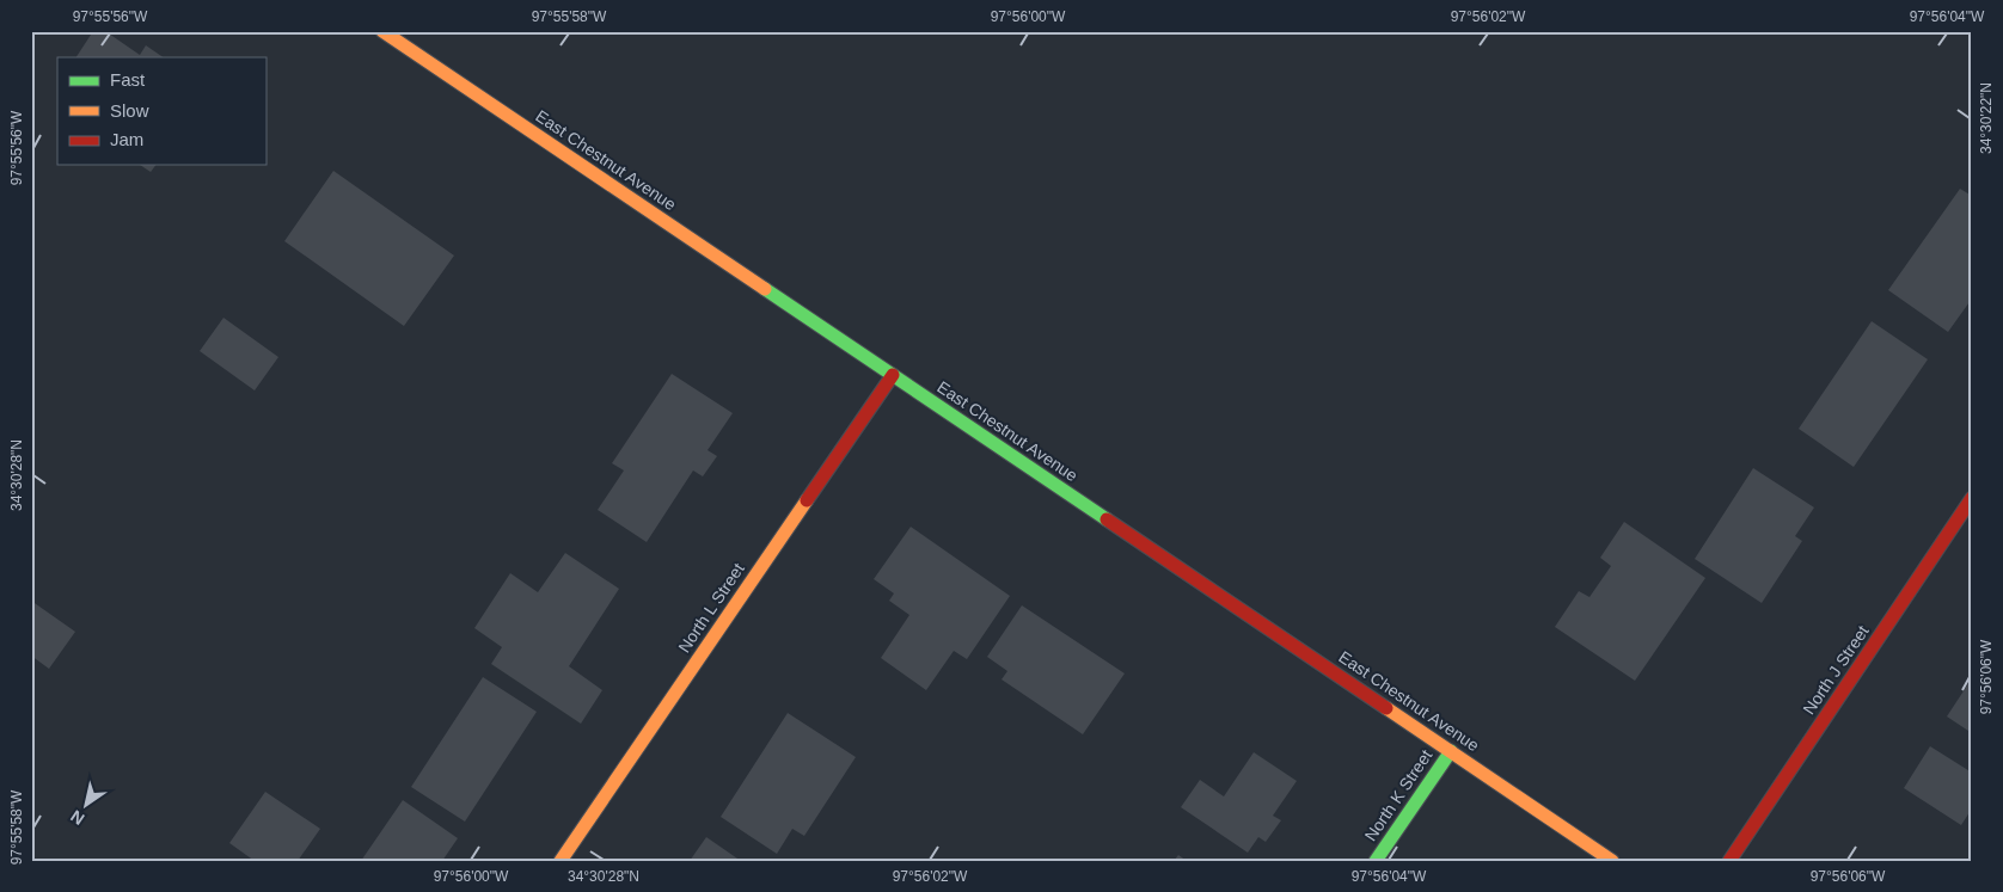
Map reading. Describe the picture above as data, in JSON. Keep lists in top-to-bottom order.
{
  "streets": {
    "street": [
      "East Chestnut Avenue",
      "North L Street",
      "North J Street",
      "North K Street"
    ]
  },
  "crossings": [
    ["East Chestnut Avenue", "North L Street"],
    ["East Chestnut Avenue", "North K Street"]
  ],
  "legend": ["Fast", "Slow", "Jam"],
  "north": "bottom left",
  "coordinates": [
    "97°55'56\"W",
    "97°55'58\"W",
    "97°56'00\"W",
    "97°56'02\"W",
    "97°56'04\"W",
    "34°30'22\"N",
    "34°30'28\"N",
    "97°56'06\"W"
  ]
}
